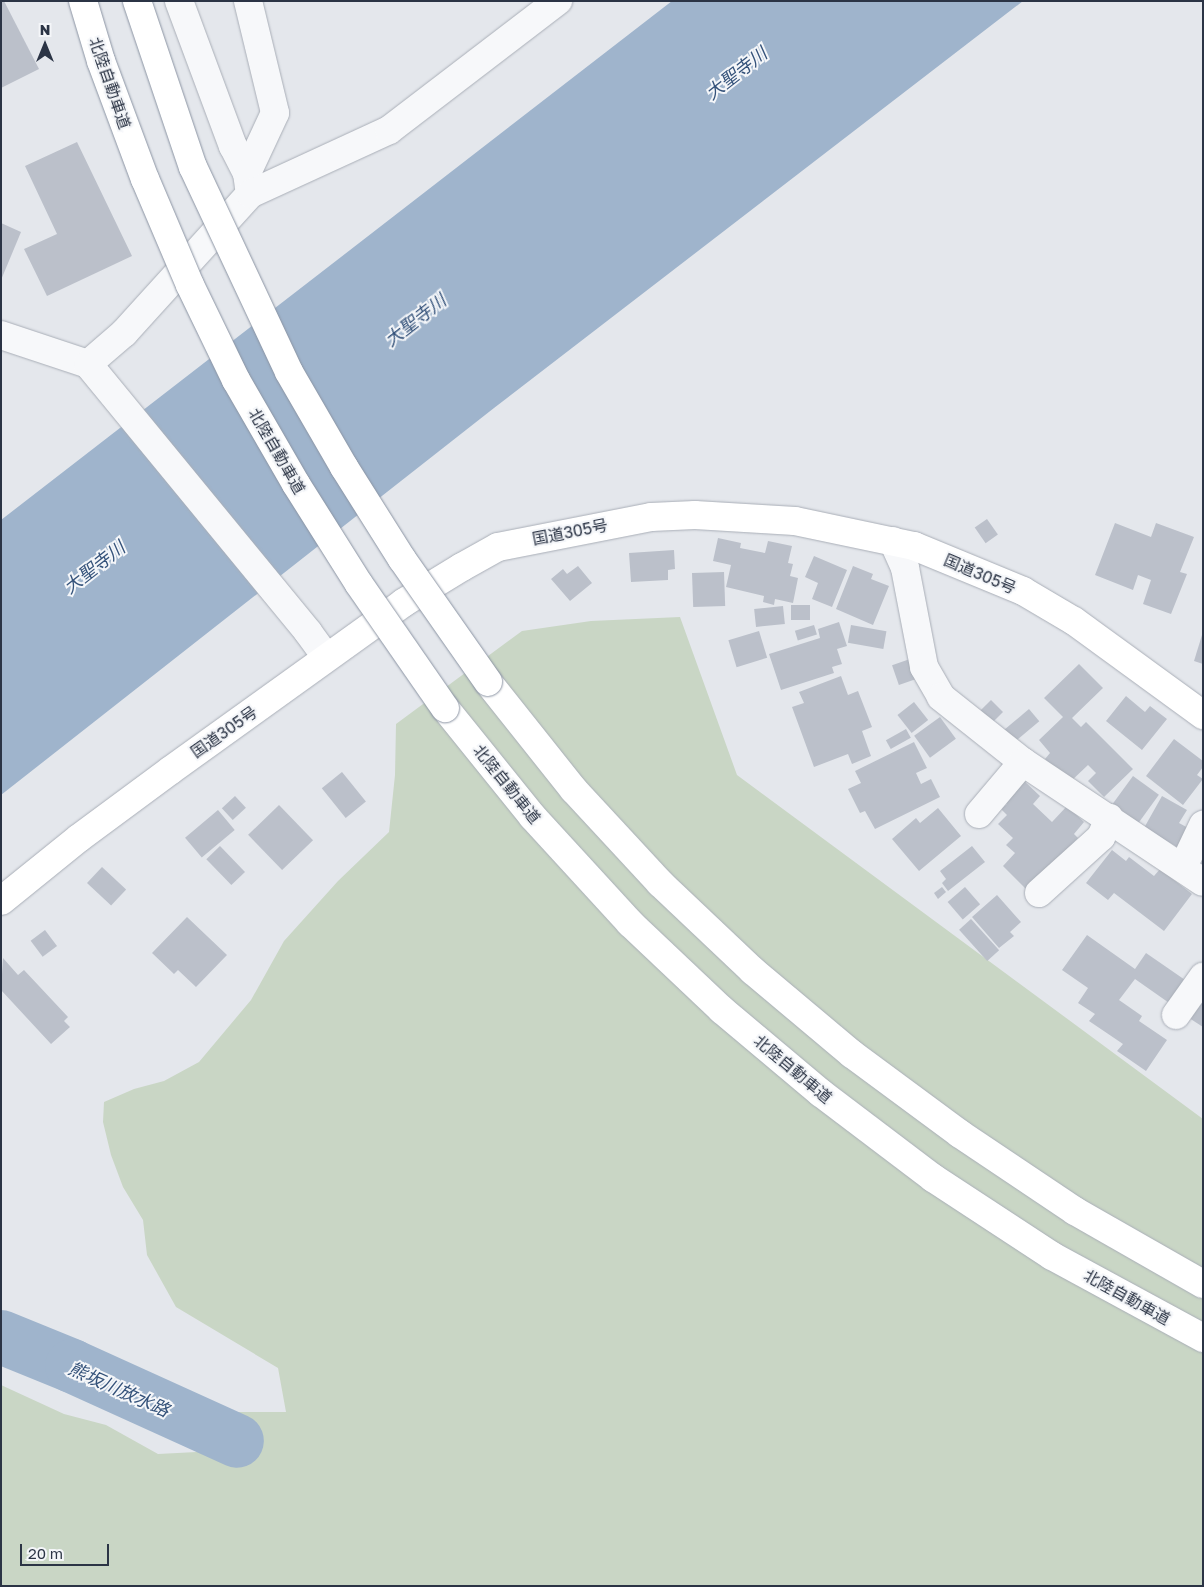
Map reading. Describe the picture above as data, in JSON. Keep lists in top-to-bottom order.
{
  "streets": {
    "highway": ["北陸自動車道", "国道305号"]
  },
  "water": ["大聖寺川", "熊坂川放水路"],
  "scale_bar": "20 m",
  "north": "top"
}
